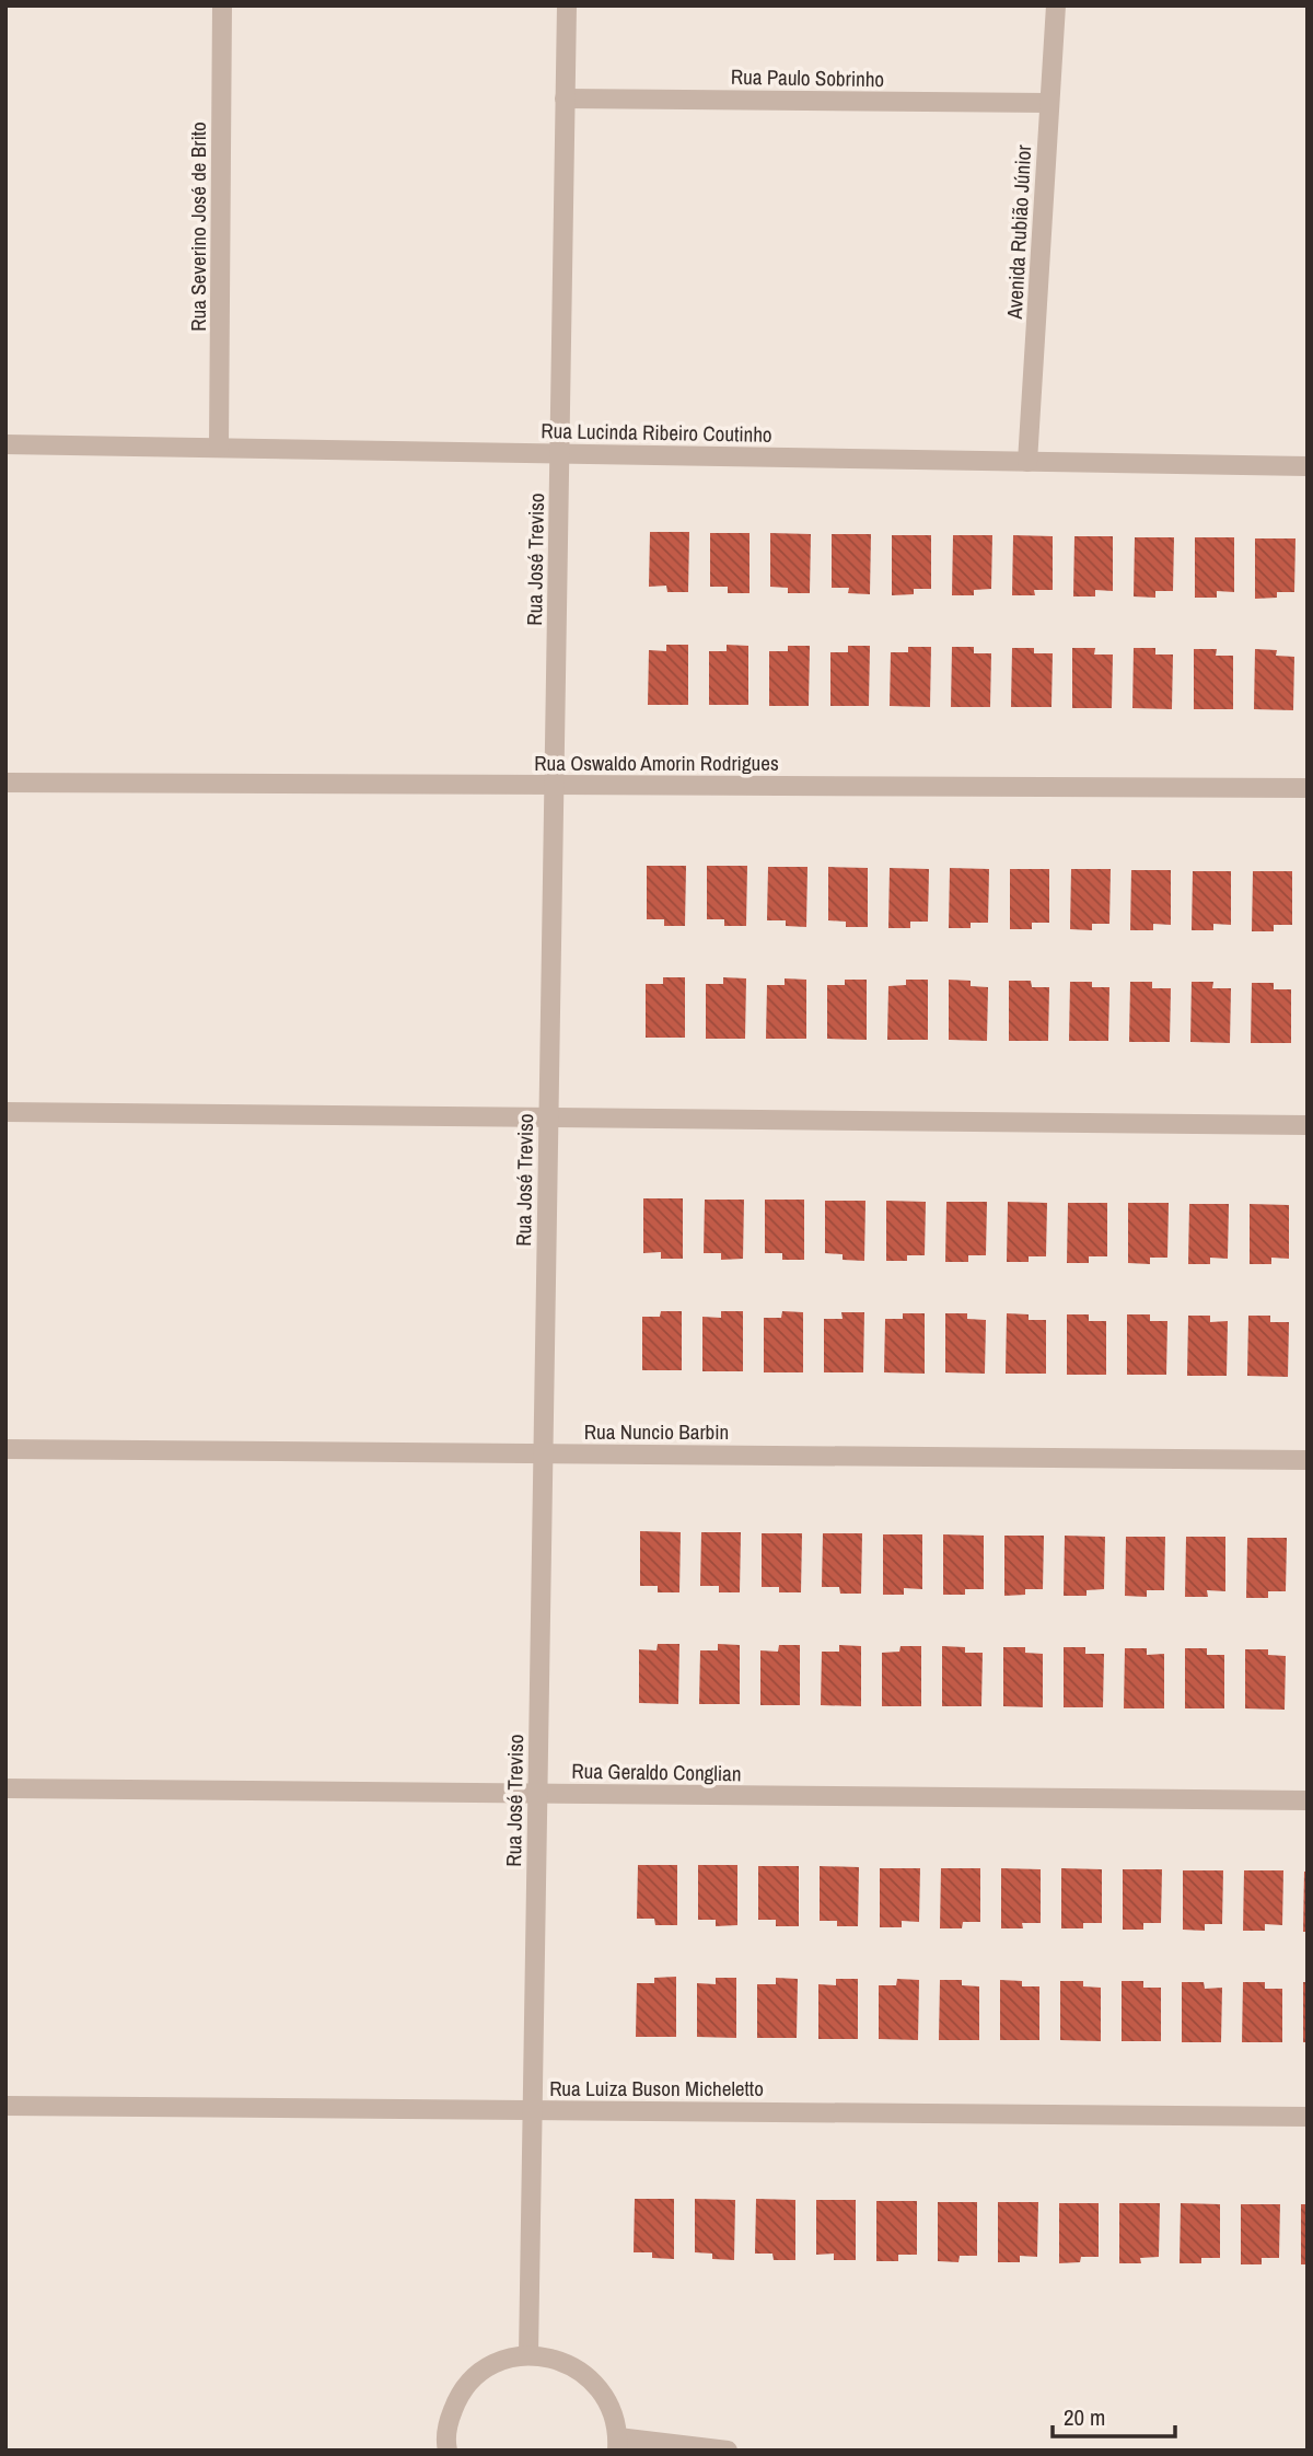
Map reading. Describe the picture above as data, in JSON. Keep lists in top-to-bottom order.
{
  "streets": {
    "street": [
      "Rua Paulo Sobrinho",
      "Rua Severino José de Brito",
      "Avenida Rubião Júnior",
      "Rua Lucinda Ribeiro Coutinho",
      "Rua José Treviso",
      "Rua Oswaldo Amorin Rodrigues",
      "Rua Nuncio Barbin",
      "Rua Geraldo Conglian",
      "Rua Luiza Buson Micheletto"
    ]
  },
  "crossings": [
    ["Rua Paulo Sobrinho", "Avenida Rubião Júnior"],
    ["Rua Paulo Sobrinho", "Rua José Treviso"],
    ["Rua Severino José de Brito", "Rua Lucinda Ribeiro Coutinho"],
    ["Avenida Rubião Júnior", "Rua Lucinda Ribeiro Coutinho"],
    ["Rua Lucinda Ribeiro Coutinho", "Rua José Treviso"],
    ["Rua José Treviso", "Rua Oswaldo Amorin Rodrigues"],
    ["Rua José Treviso", "Rua Nuncio Barbin"],
    ["Rua José Treviso", "Rua Geraldo Conglian"],
    ["Rua José Treviso", "Rua Luiza Buson Micheletto"]
  ],
  "scale_bar": "20 m"
}
